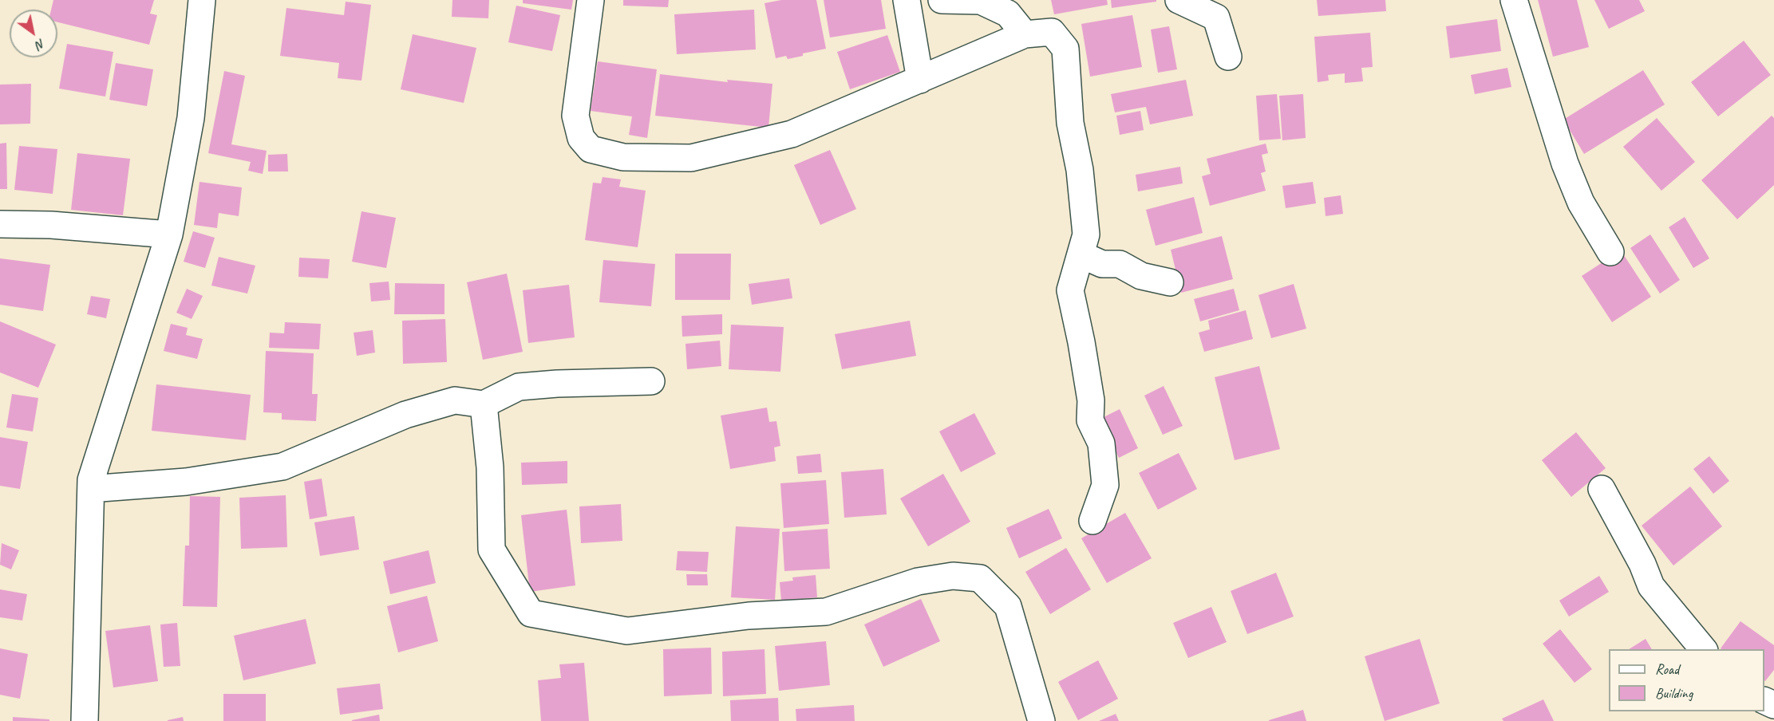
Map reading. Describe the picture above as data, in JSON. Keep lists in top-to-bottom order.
{
  "legend": ["Road", "Building"],
  "north": "bottom right"
}
